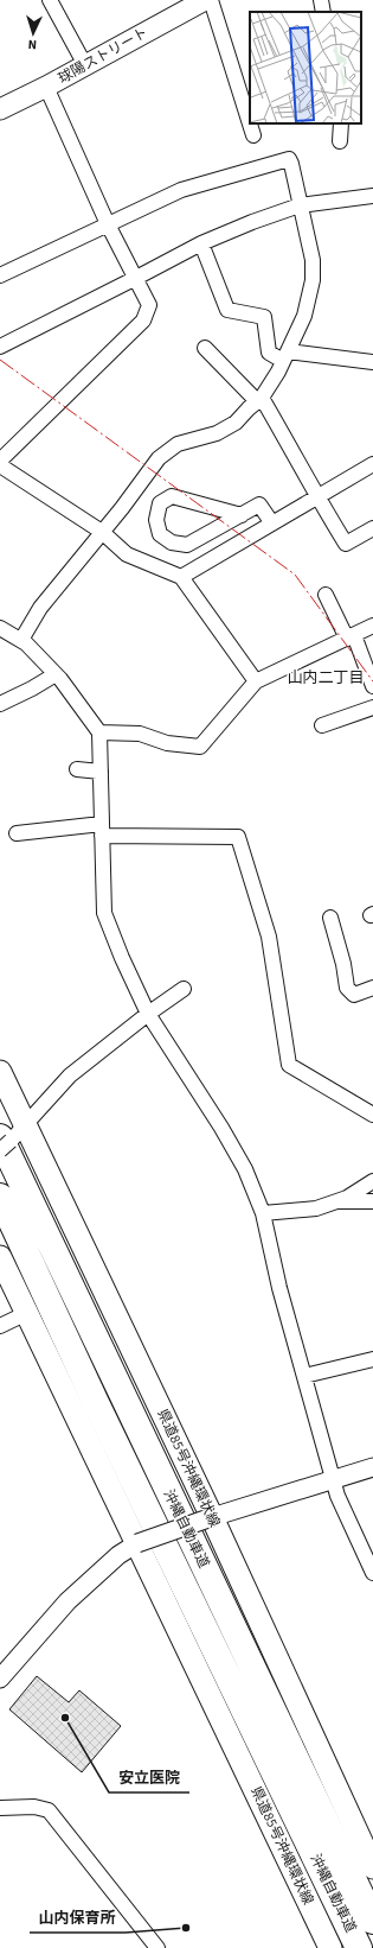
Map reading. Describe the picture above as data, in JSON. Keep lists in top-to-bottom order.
{
  "streets": {
    "highway": ["沖縄自動車道"],
    "main road": ["球陽ストリート", "県道85号沖縄環状線"]
  },
  "crossings": [
    ["県道85号沖縄環状線", "沖縄自動車道"]
  ],
  "districts": ["山内二丁目"],
  "places": ["安立医院", "山内保育所"],
  "north": "bottom"
}
